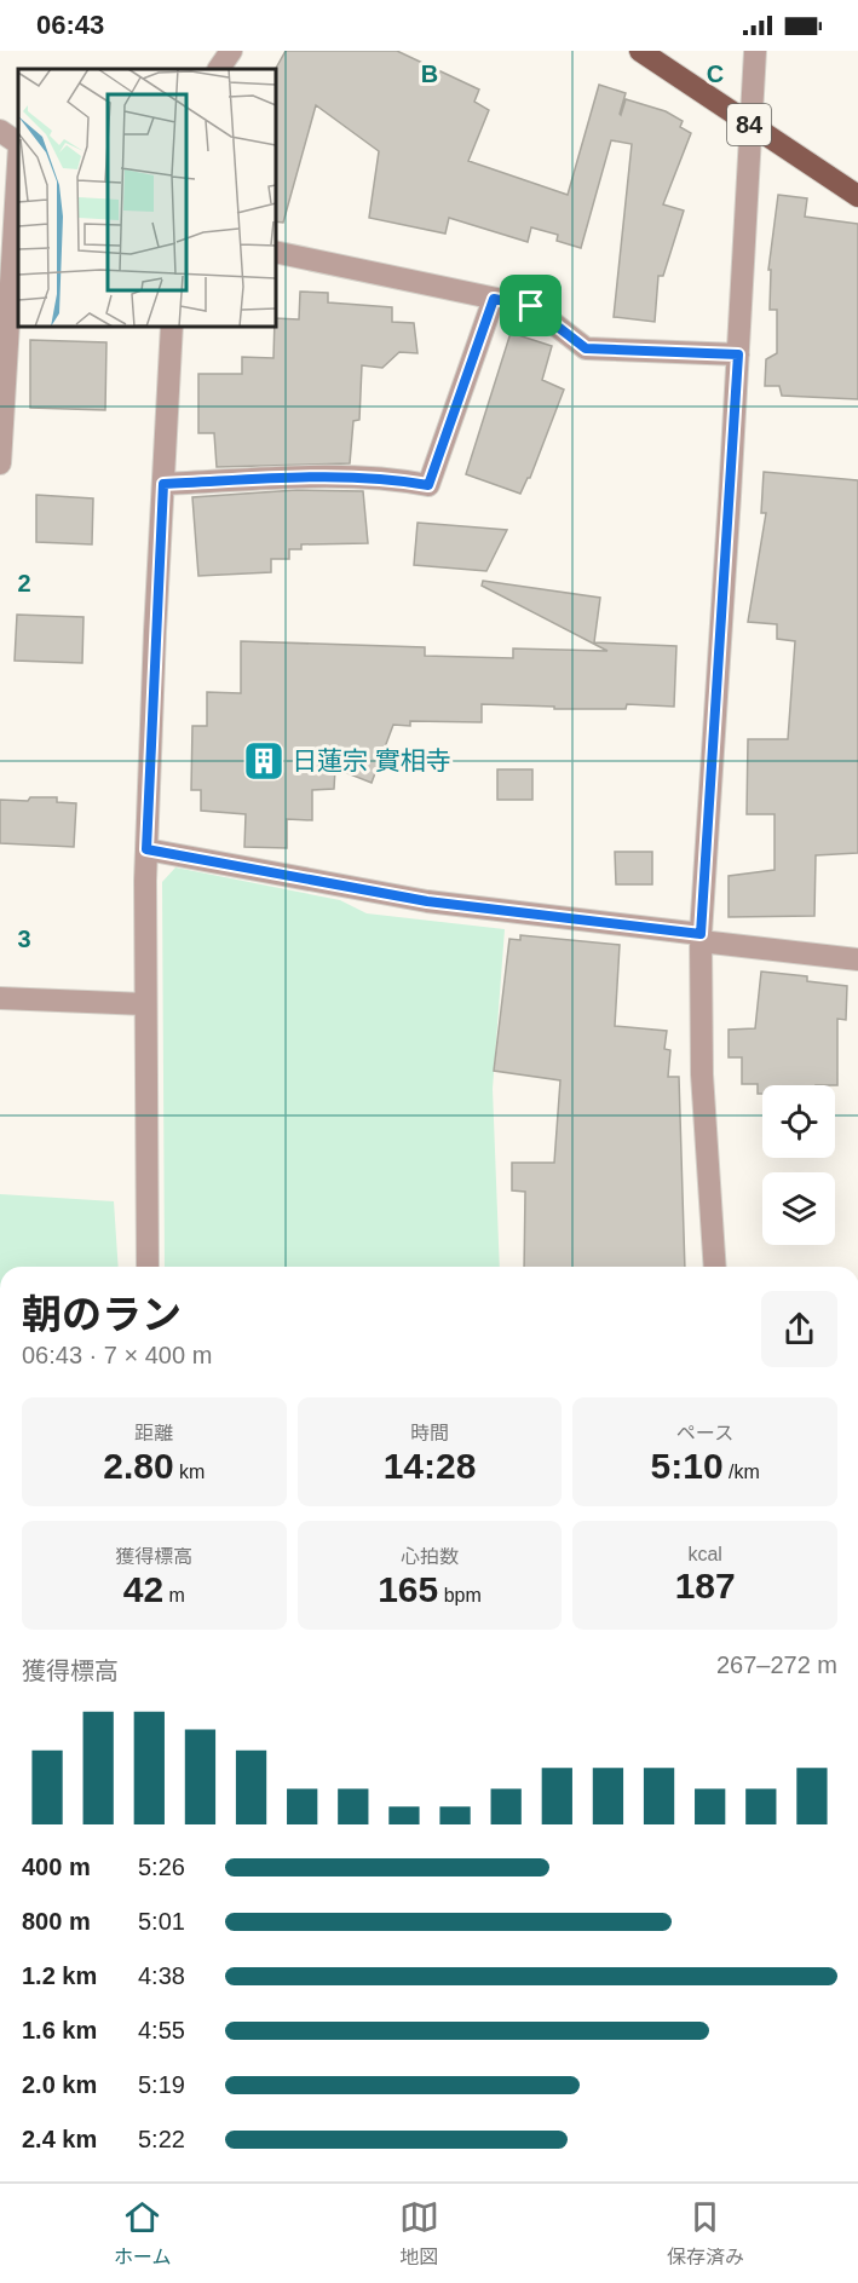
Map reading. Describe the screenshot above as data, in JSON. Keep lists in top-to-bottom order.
{
  "streets": {
    "main road": ["84"]
  },
  "places": {
    "building": ["日蓮宗 實相寺"]
  },
  "page": {
    "status": "06:43",
    "heading": ["朝のラン", "06:43 · 7 × 400 m"],
    "stats": [
      ["距離", "2.80 km"],
      ["時間", "14:28"],
      ["ペース", "5:10 /km"],
      ["獲得標高", "42 m"],
      ["心拍数", "165 bpm"],
      ["kcal", "187"]
    ],
    "chart": ["獲得標高", "267–272 m"],
    "list": [
      {
        "name": "400 m",
        "note": "5:26"
      },
      {
        "name": "800 m",
        "note": "5:01"
      },
      {
        "name": "1.2 km",
        "note": "4:38"
      },
      {
        "name": "1.6 km",
        "note": "4:55"
      },
      {
        "name": "2.0 km",
        "note": "5:19"
      },
      {
        "name": "2.4 km",
        "note": "5:22"
      }
    ],
    "tabs": ["ホーム", "地図", "保存済み"]
  },
  "grid": {
    "columns": ["B", "C"],
    "rows": ["2", "3"]
  }
}
